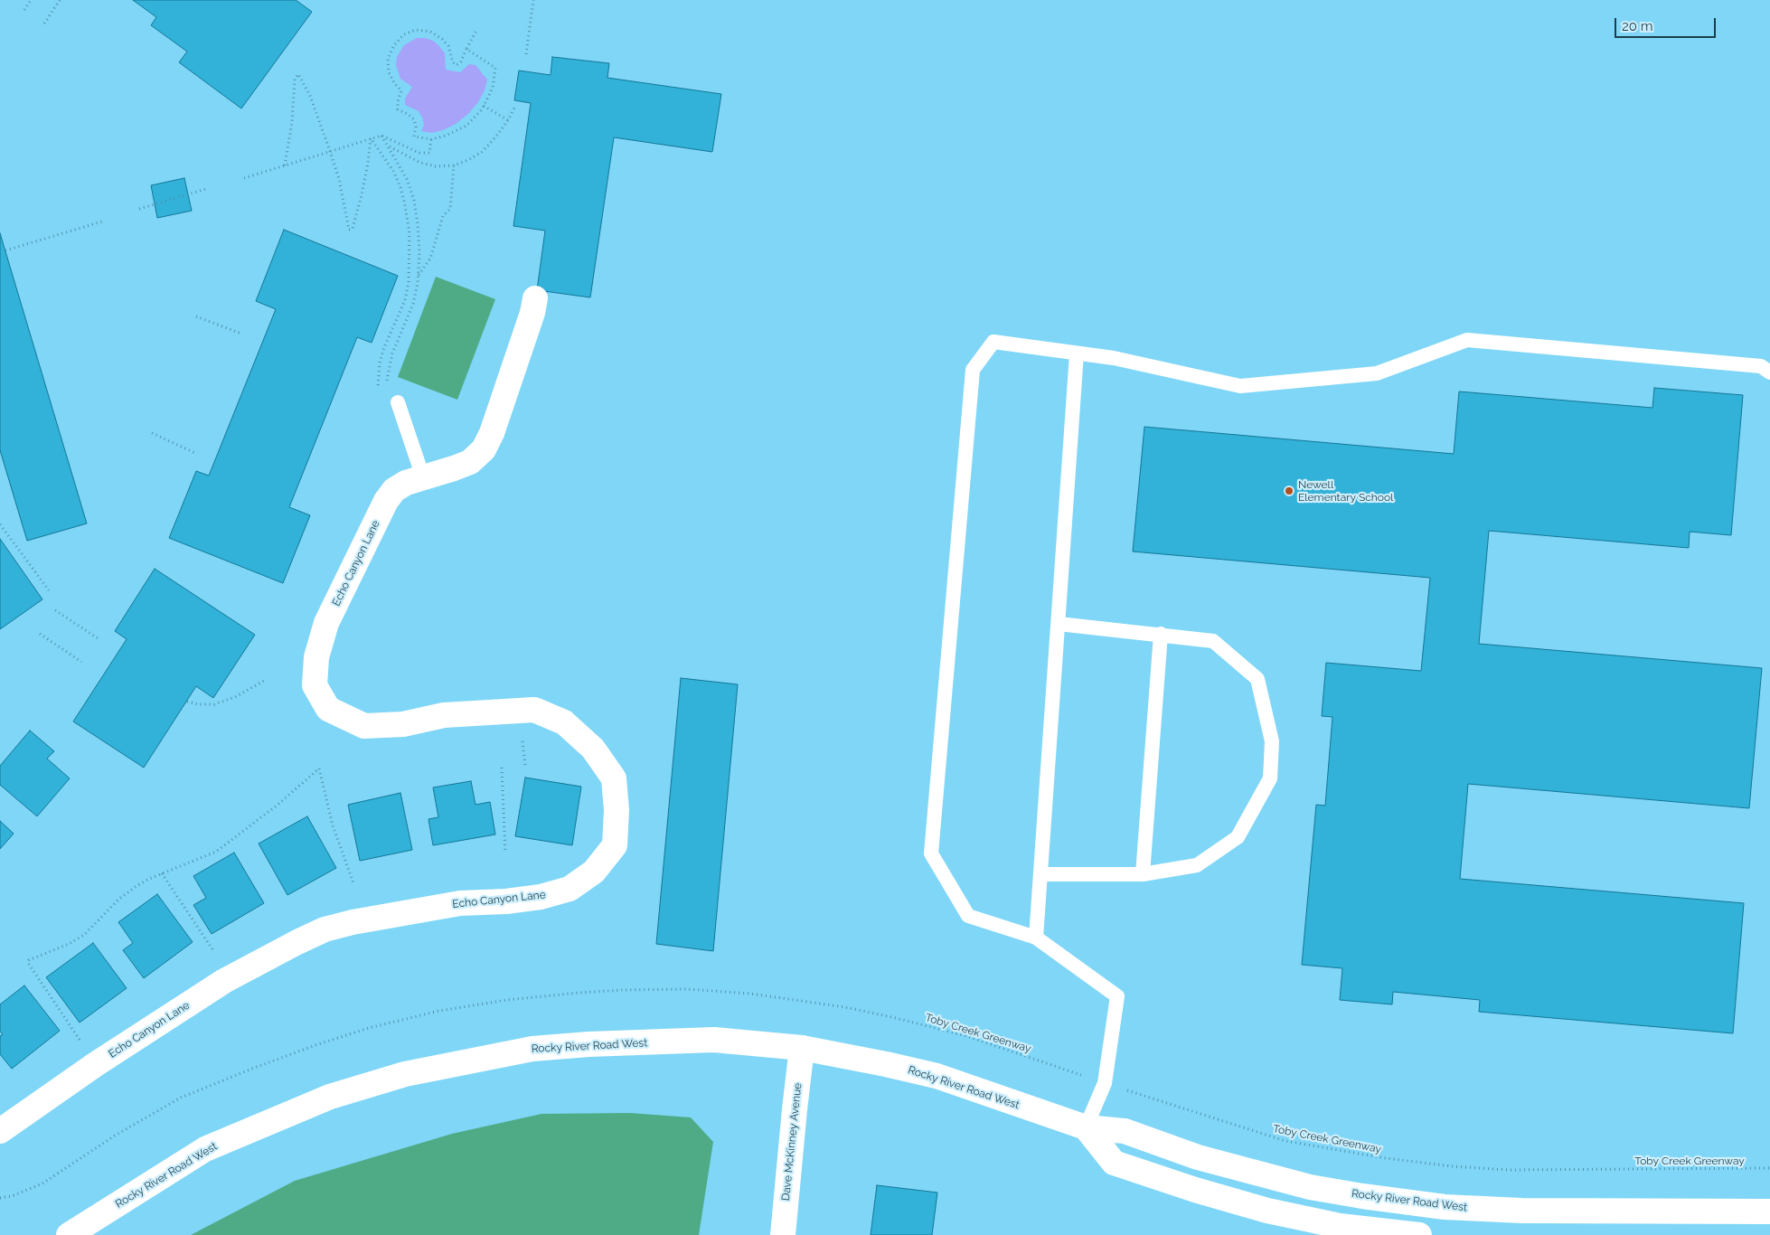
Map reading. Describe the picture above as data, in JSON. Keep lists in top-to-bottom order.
{
  "streets": {
    "street": ["Echo Canyon Lane", "Rocky River Road West", "Dave McKinney Avenue"],
    "path": ["Toby Creek Greenway"]
  },
  "crossings": [
    ["Rocky River Road West", "Dave McKinney Avenue"]
  ],
  "places": ["Newell Elementary School"],
  "scale_bar": "20 m"
}
